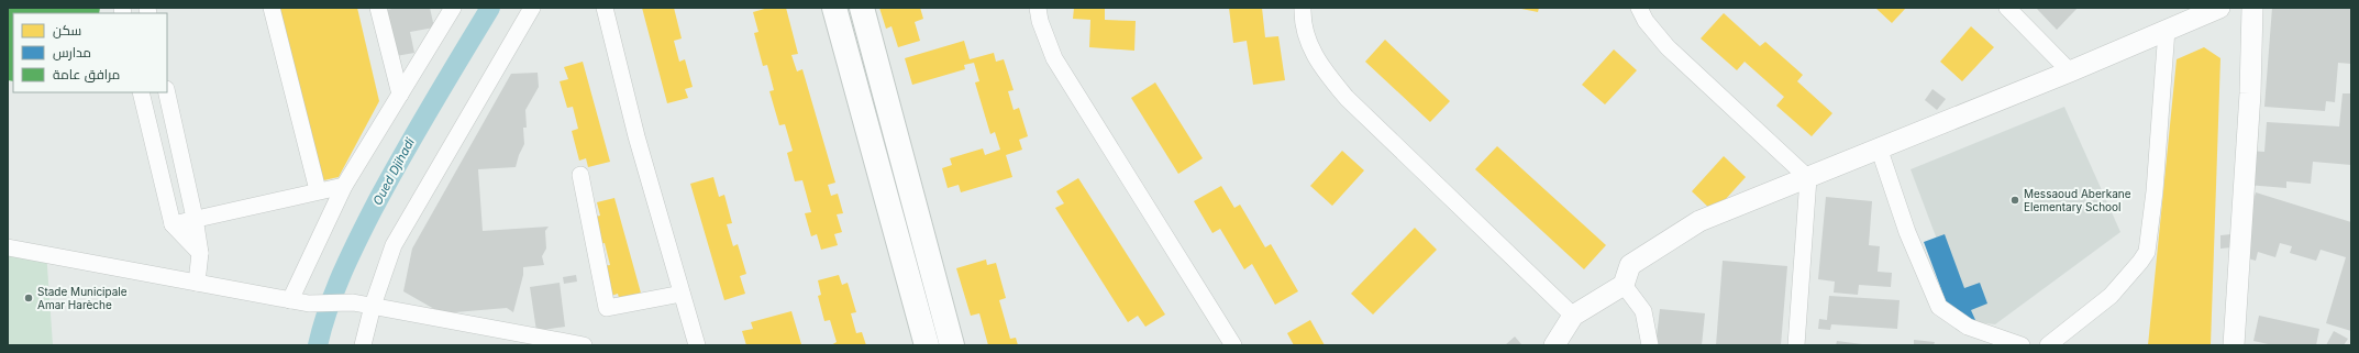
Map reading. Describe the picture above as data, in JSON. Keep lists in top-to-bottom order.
{
  "water": ["Oued Djihadi"],
  "places": ["Messaoud Aberkane Elementary School", "Stade Municipale Amar Harèche"],
  "legend": ["سكن", "مدارس", "مرافق عامة"]
}
